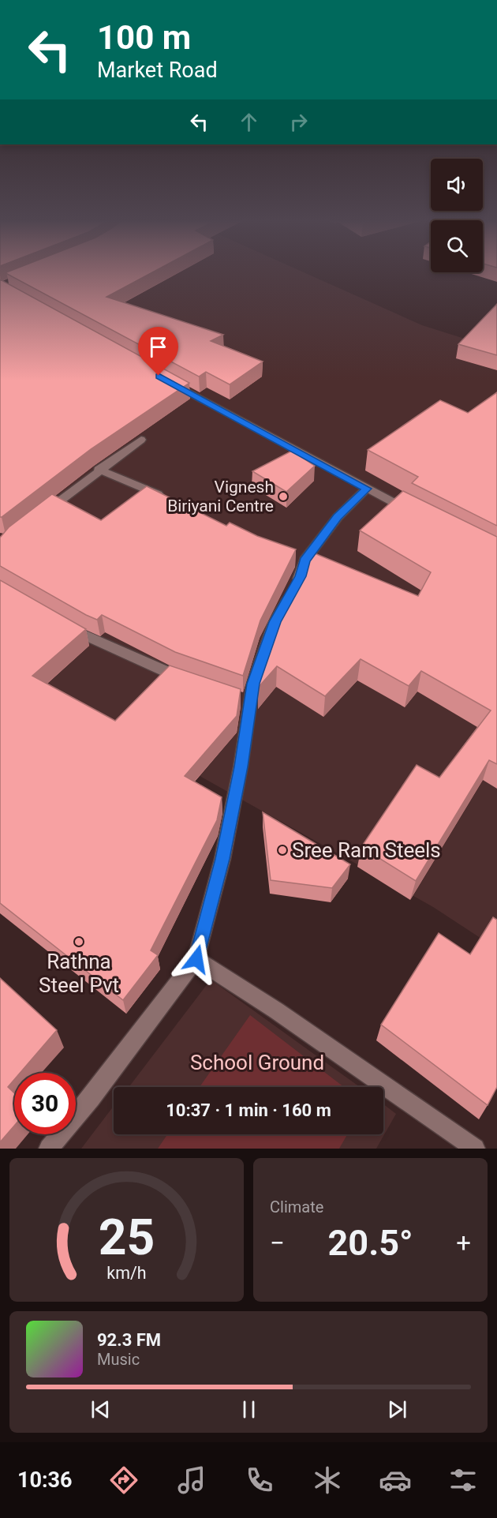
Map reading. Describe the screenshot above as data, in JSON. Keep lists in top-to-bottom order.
{
  "parks": ["School Ground"],
  "places": ["Vignesh Biriyani Centre", "Sree Ram Steels", "Rathna Steel Pvt"],
  "page": {
    "turn": ["100 m", "Market Road"],
    "limit": "30",
    "trip": "10:37 · 1 min · 160 m",
    "tile": "Climate",
    "heat": ["−", "20.5°", "+"],
    "song": ["92.3 FM", "Music"],
    "tabs": "10:36",
    "gauge": ["25", "km/h"]
  }
}
